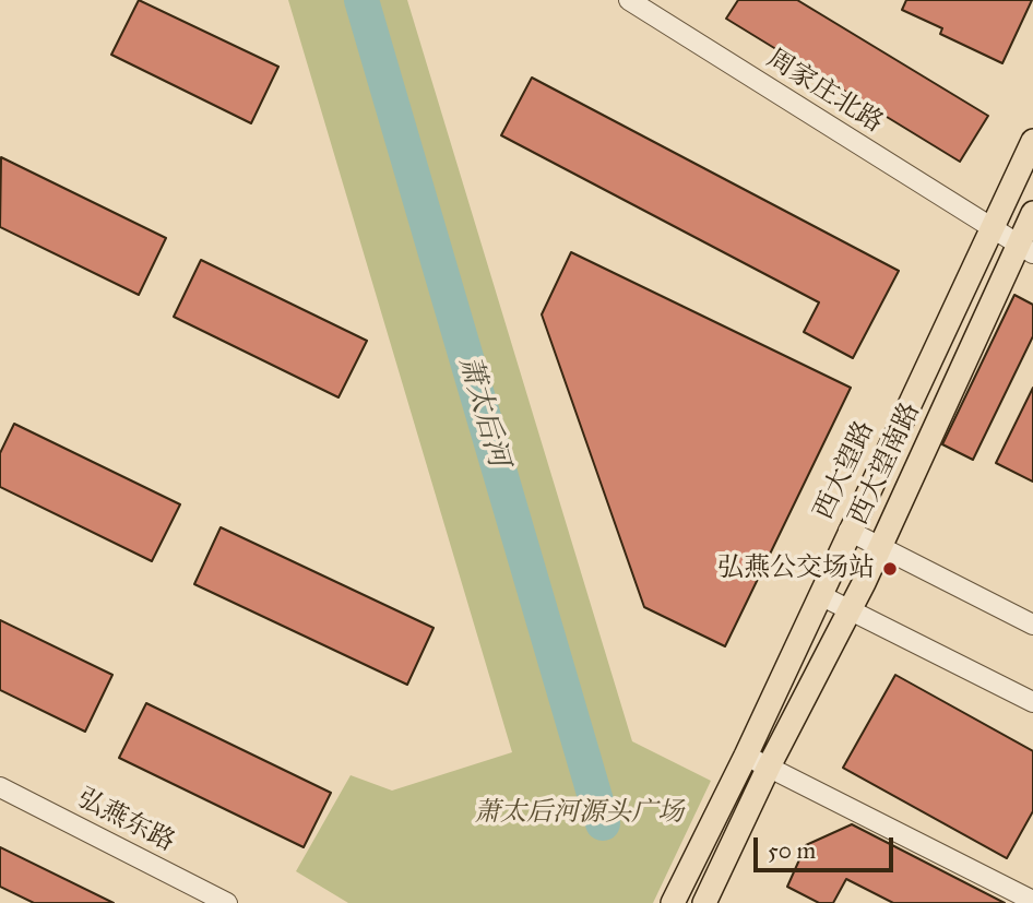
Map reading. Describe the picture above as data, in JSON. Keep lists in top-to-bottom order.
{
  "streets": {
    "main road": ["西大望南路", "西大望路"],
    "street": ["周家庄北路", "弘燕东路"]
  },
  "crossings": [
    ["周家庄北路", "西大望南路"],
    ["周家庄北路", "西大望路"]
  ],
  "water": ["萧太后河"],
  "parks": ["萧太后河源头广场"],
  "places": ["弘燕公交场站"],
  "scale_bar": "50 m"
}
